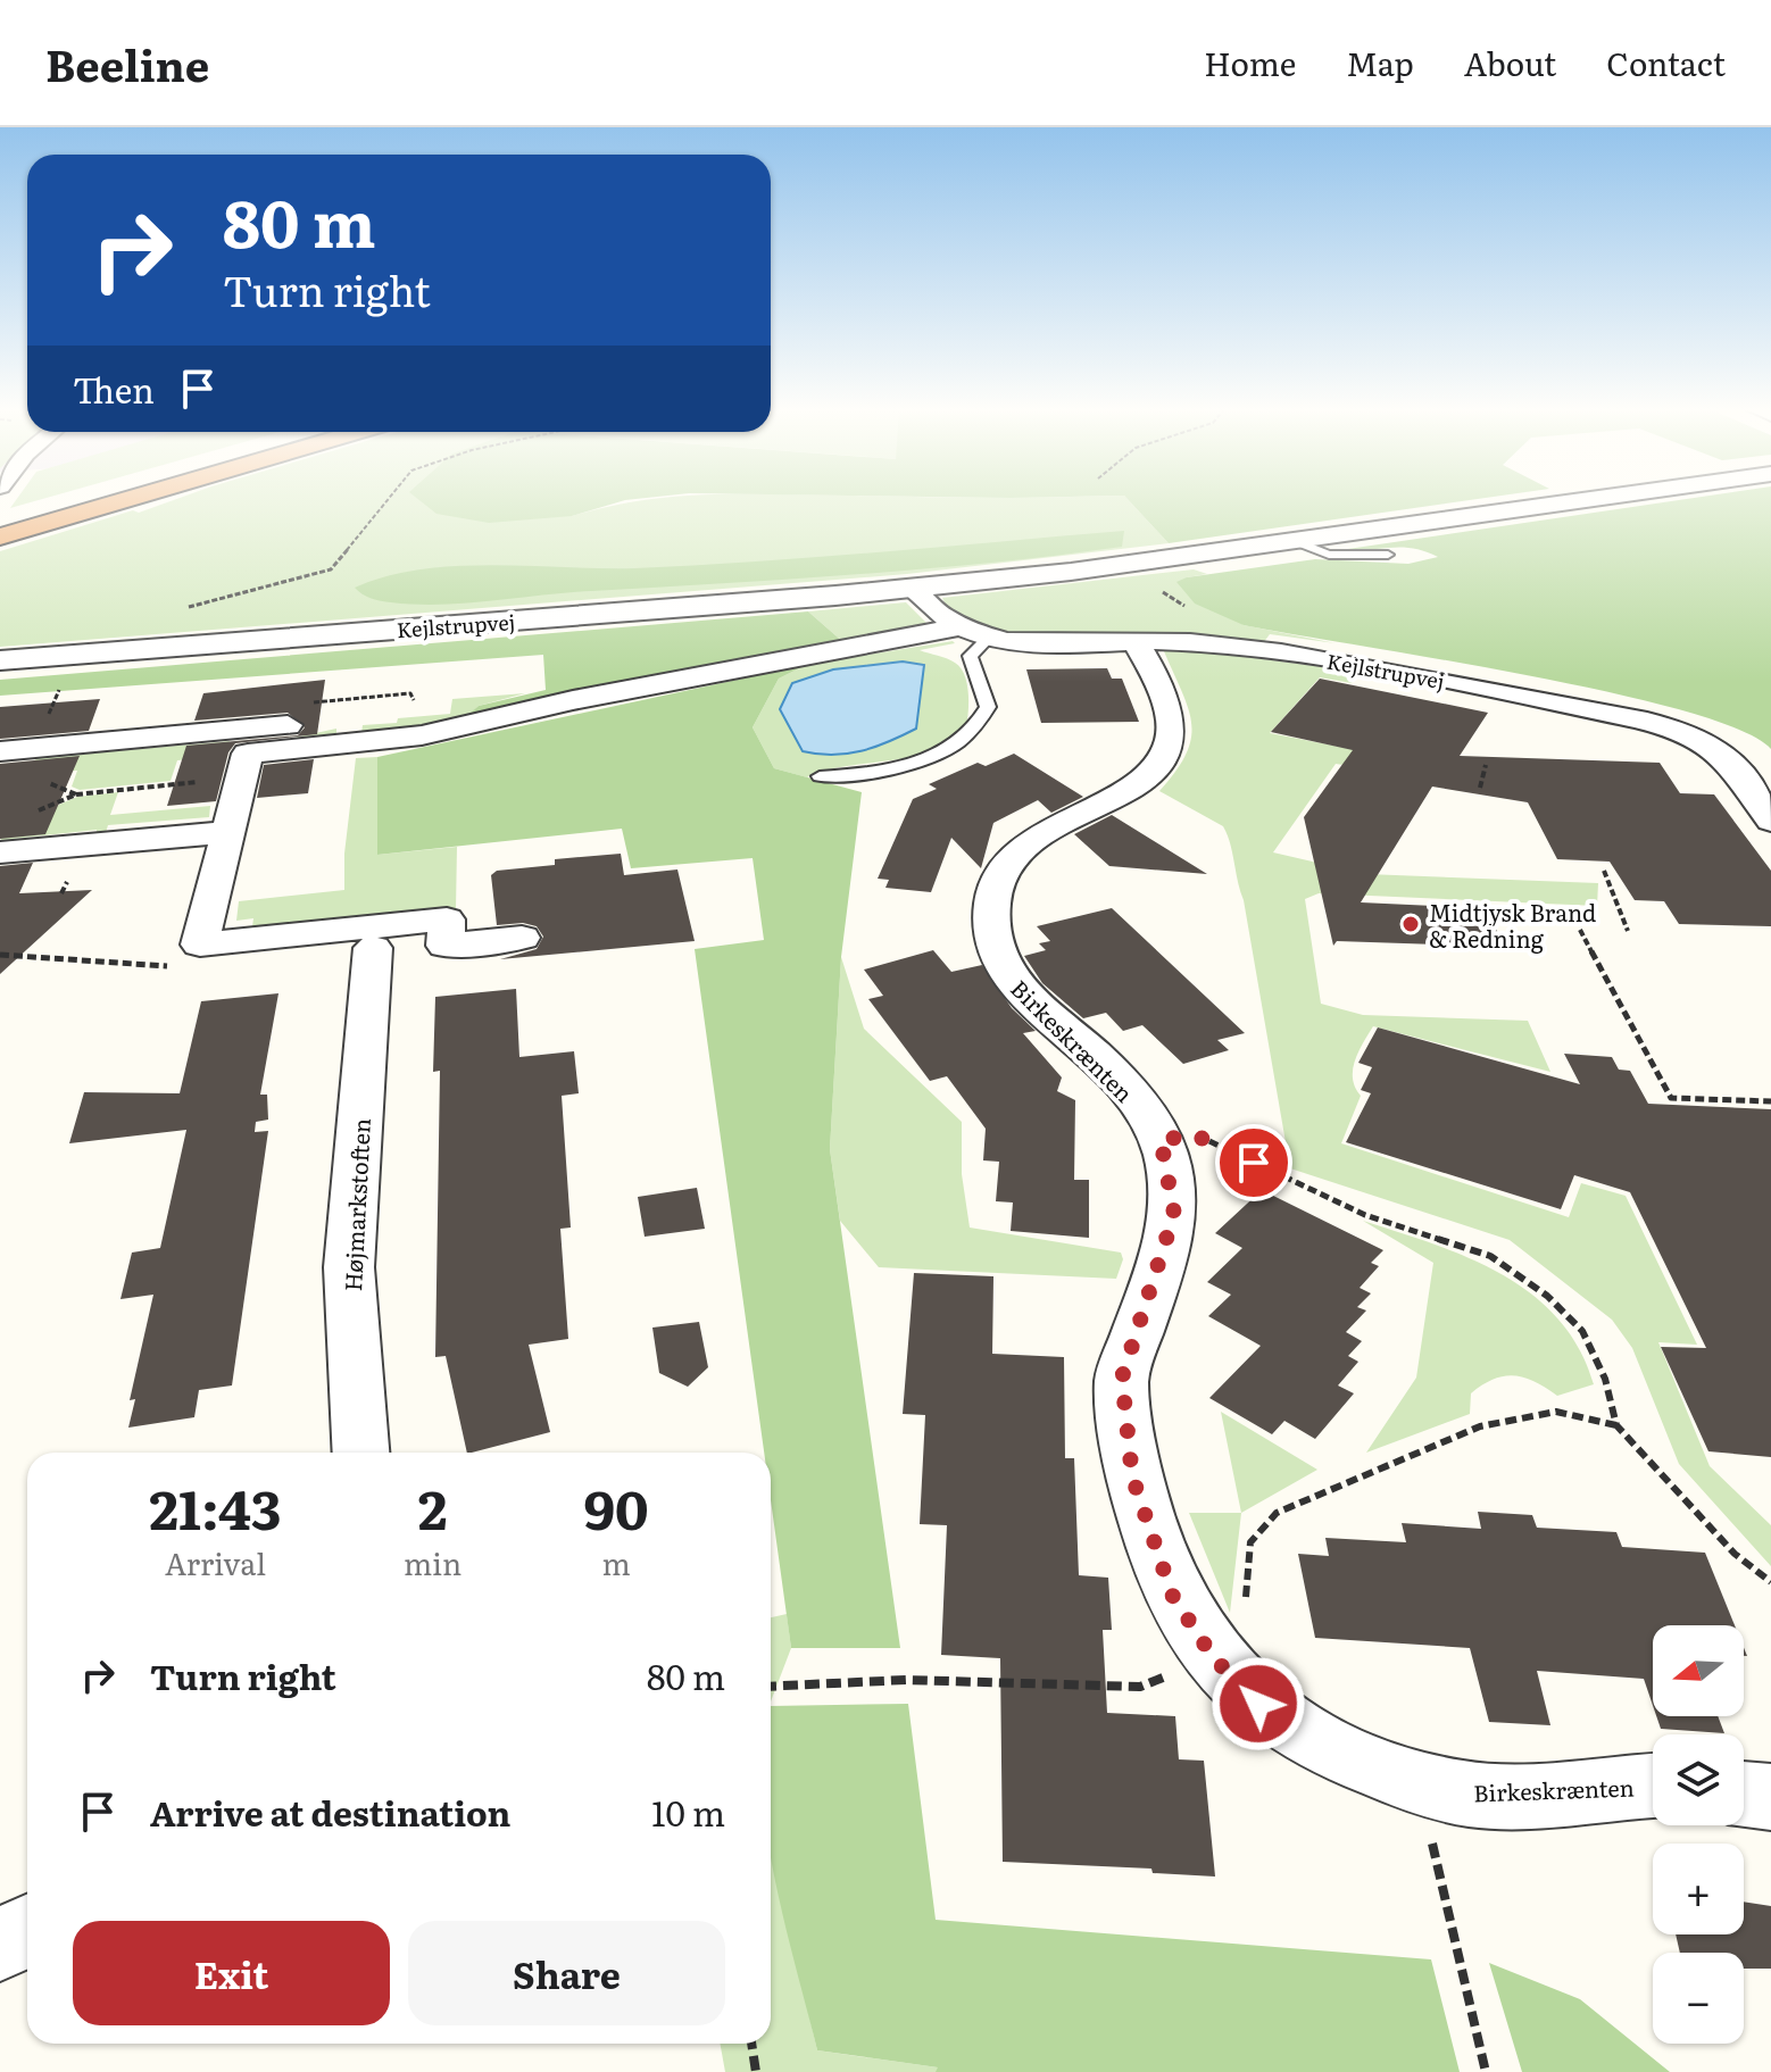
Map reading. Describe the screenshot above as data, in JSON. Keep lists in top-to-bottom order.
{
  "streets": {
    "street": ["Kejlstrupvej", "Birkeskrænten", "Højmarkstoften"]
  },
  "crossings": [
    ["Kejlstrupvej", "Birkeskrænten"]
  ],
  "places": ["Midtjysk Brand & Redning"],
  "north": "left",
  "page": {
    "header": "Beeline",
    "nav": [
      "Home",
      "Map",
      "About",
      "Contact"
    ],
    "turn": ["80 m", "Turn right"],
    "then": "Then",
    "eta": [
      "21:43",
      "Arrival",
      "2",
      "min",
      "90",
      "m"
    ],
    "list": [
      {
        "name": "Turn right",
        "value": "80 m"
      },
      {
        "name": "Arrive at destination",
        "value": "10 m"
      }
    ],
    "map_buttons": ["+", "−"],
    "buttons": ["Exit", "Share"]
  }
}
